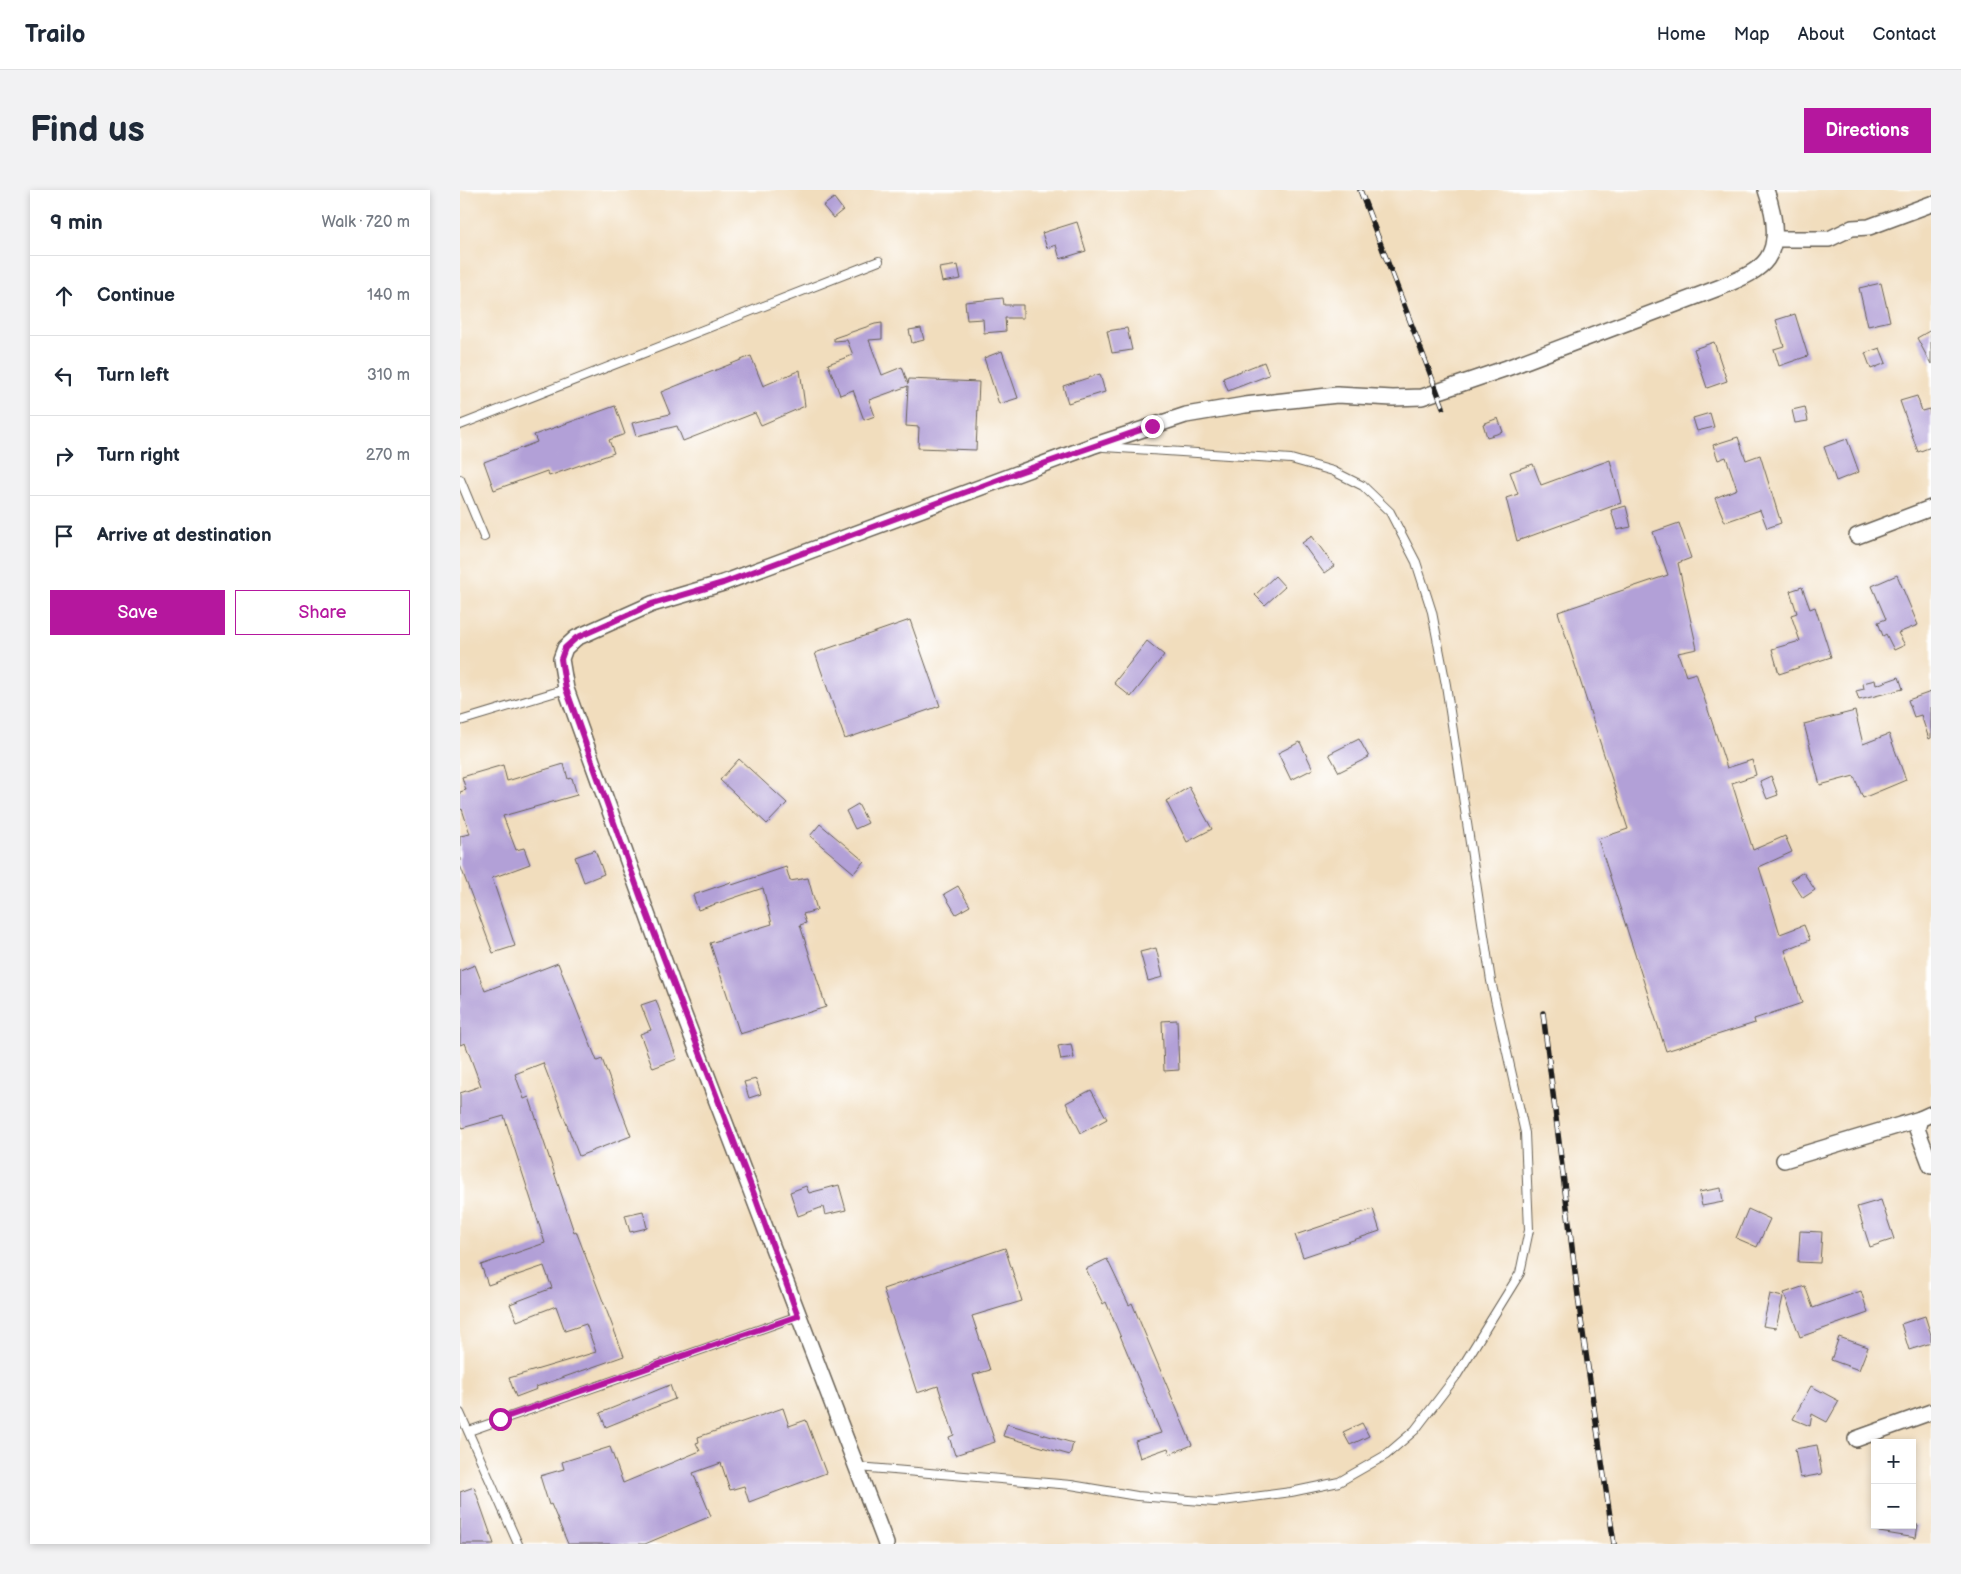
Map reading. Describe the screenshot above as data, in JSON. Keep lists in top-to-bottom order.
{
  "page": {
    "header": "Trailo",
    "nav": [
      "Home",
      "Map",
      "About",
      "Contact"
    ],
    "buttons": [
      "Directions",
      ["Save", "Share"]
    ],
    "title": "Find us",
    "heading": ["9 min", "Walk · 720 m"],
    "list": [
      ["Continue", "140 m"],
      ["Turn left", "310 m"],
      ["Turn right", "270 m"],
      "Arrive at destination"
    ],
    "map_buttons": ["+", "−"]
  }
}
